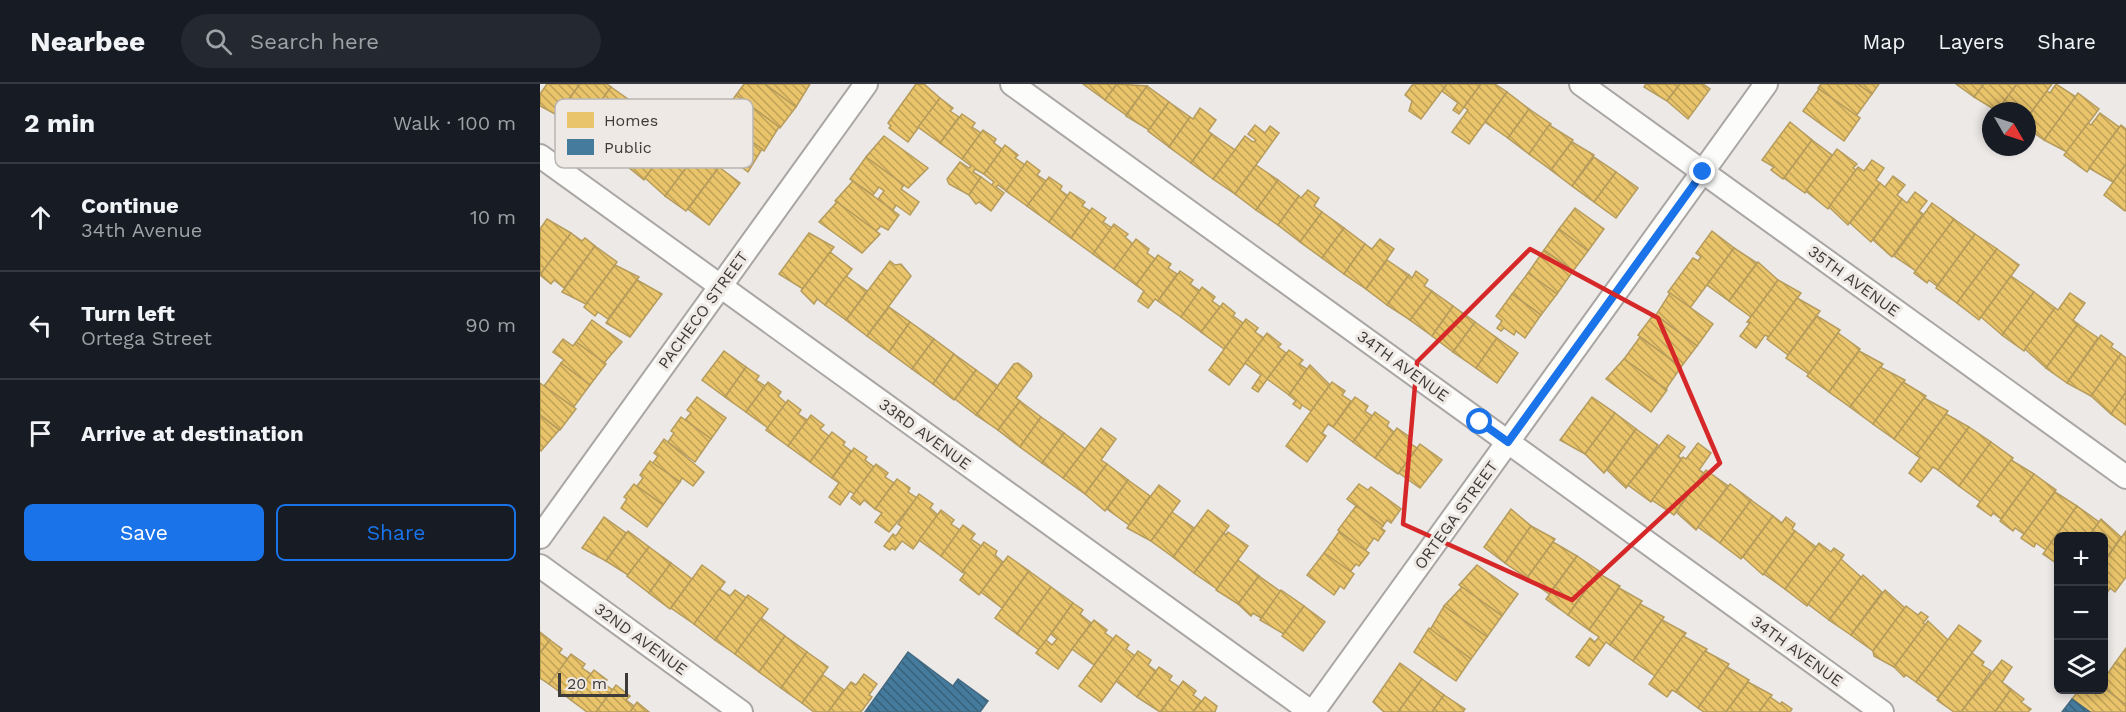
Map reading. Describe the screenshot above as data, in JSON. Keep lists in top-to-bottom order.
{
  "streets": {
    "street": [
      "35TH AVENUE",
      "PACHECO STREET",
      "34TH AVENUE",
      "33RD AVENUE",
      "ORTEGA STREET",
      "32ND AVENUE"
    ]
  },
  "crossings": [
    ["35TH AVENUE", "ORTEGA STREET"],
    ["PACHECO STREET", "33RD AVENUE"],
    ["34TH AVENUE", "ORTEGA STREET"],
    ["33RD AVENUE", "ORTEGA STREET"]
  ],
  "legend": ["Homes", "Public"],
  "scale_bar": "20 m",
  "north": "bottom right",
  "page": {
    "header": "Nearbee",
    "search": "Search here",
    "nav": ["Map", "Layers", "Share"],
    "heading": ["2 min", "Walk · 100 m"],
    "list": [
      ["Continue", "34th Avenue", "10 m"],
      ["Turn left", "Ortega Street", "90 m"],
      "Arrive at destination"
    ],
    "buttons": ["Save", "Share"],
    "map_buttons": ["+", "−"],
    "scale": "20 m"
  }
}
